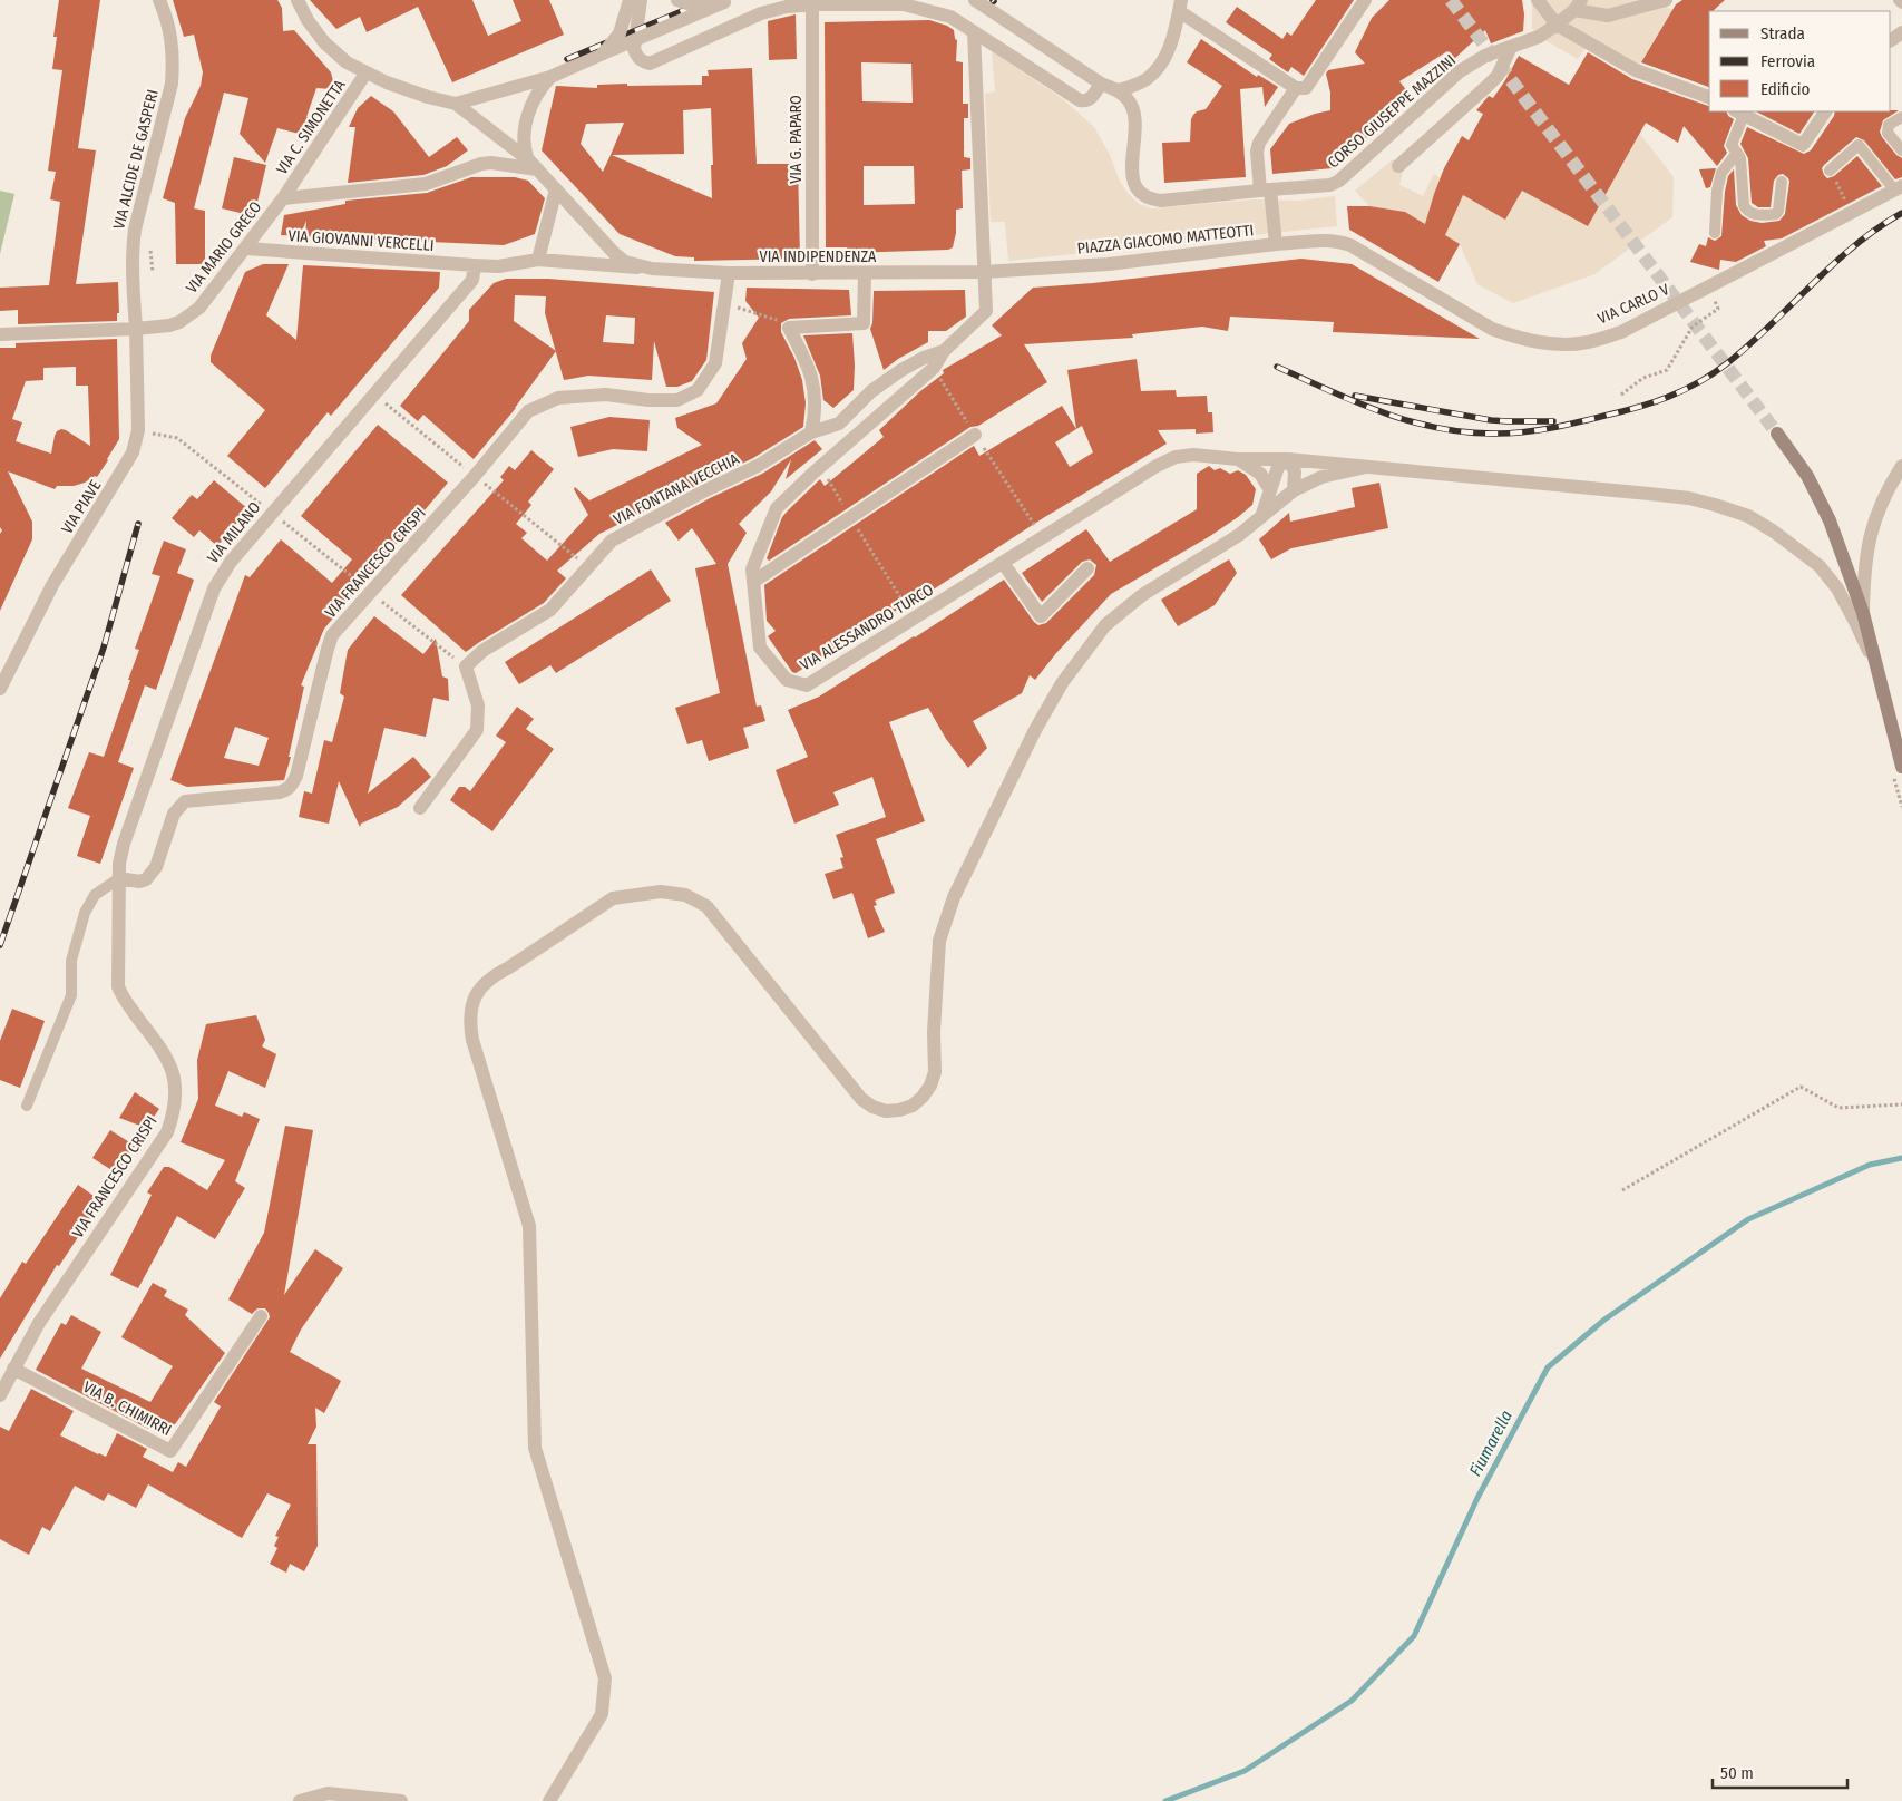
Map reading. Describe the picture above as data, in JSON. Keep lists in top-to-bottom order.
{
  "streets": {
    "street": [
      "CORSO GIUSEPPE MAZZINI",
      "VIA C. SIMONETTA",
      "VIA G. PAPARO",
      "VIA ALCIDE DE GASPERI",
      "PIAZZA GIACOMO MATTEOTTI",
      "VIA GIOVANNI VERCELLI",
      "VIA MARIO GRECO",
      "VIA INDIPENDENZA",
      "VIA CARLO V",
      "VIA FONTANA VECCHIA",
      "VIA PIAVE",
      "VIA MILANO",
      "VIA FRANCESCO CRISPI",
      "VIA ALESSANDRO TURCO",
      "VIA B. CHIMIRRI"
    ]
  },
  "crossings": [
    ["CORSO GIUSEPPE MAZZINI", "PIAZZA GIACOMO MATTEOTTI"],
    ["VIA C. SIMONETTA", "VIA MARIO GRECO"],
    ["VIA G. PAPARO", "VIA INDIPENDENZA"],
    ["VIA ALCIDE DE GASPERI", "VIA MARIO GRECO"],
    ["VIA ALCIDE DE GASPERI", "VIA PIAVE"],
    ["PIAZZA GIACOMO MATTEOTTI", "VIA INDIPENDENZA"],
    ["PIAZZA GIACOMO MATTEOTTI", "VIA CARLO V"],
    ["PIAZZA GIACOMO MATTEOTTI", "VIA ALESSANDRO TURCO"],
    ["VIA GIOVANNI VERCELLI", "VIA MARIO GRECO"],
    ["VIA GIOVANNI VERCELLI", "VIA INDIPENDENZA"],
    ["VIA GIOVANNI VERCELLI", "VIA MILANO"],
    ["VIA MARIO GRECO", "VIA INDIPENDENZA"],
    ["VIA MARIO GRECO", "VIA PIAVE"],
    ["VIA INDIPENDENZA", "VIA MILANO"],
    ["VIA INDIPENDENZA", "VIA FRANCESCO CRISPI"],
    ["VIA INDIPENDENZA", "VIA ALESSANDRO TURCO"],
    ["VIA FONTANA VECCHIA", "VIA ALESSANDRO TURCO"],
    ["VIA MILANO", "VIA FRANCESCO CRISPI"],
    ["VIA FRANCESCO CRISPI", "VIA B. CHIMIRRI"]
  ],
  "water": ["Fiumarella"],
  "legend": ["Strada", "Ferrovia", "Edificio"],
  "scale_bar": "50 m"
}
